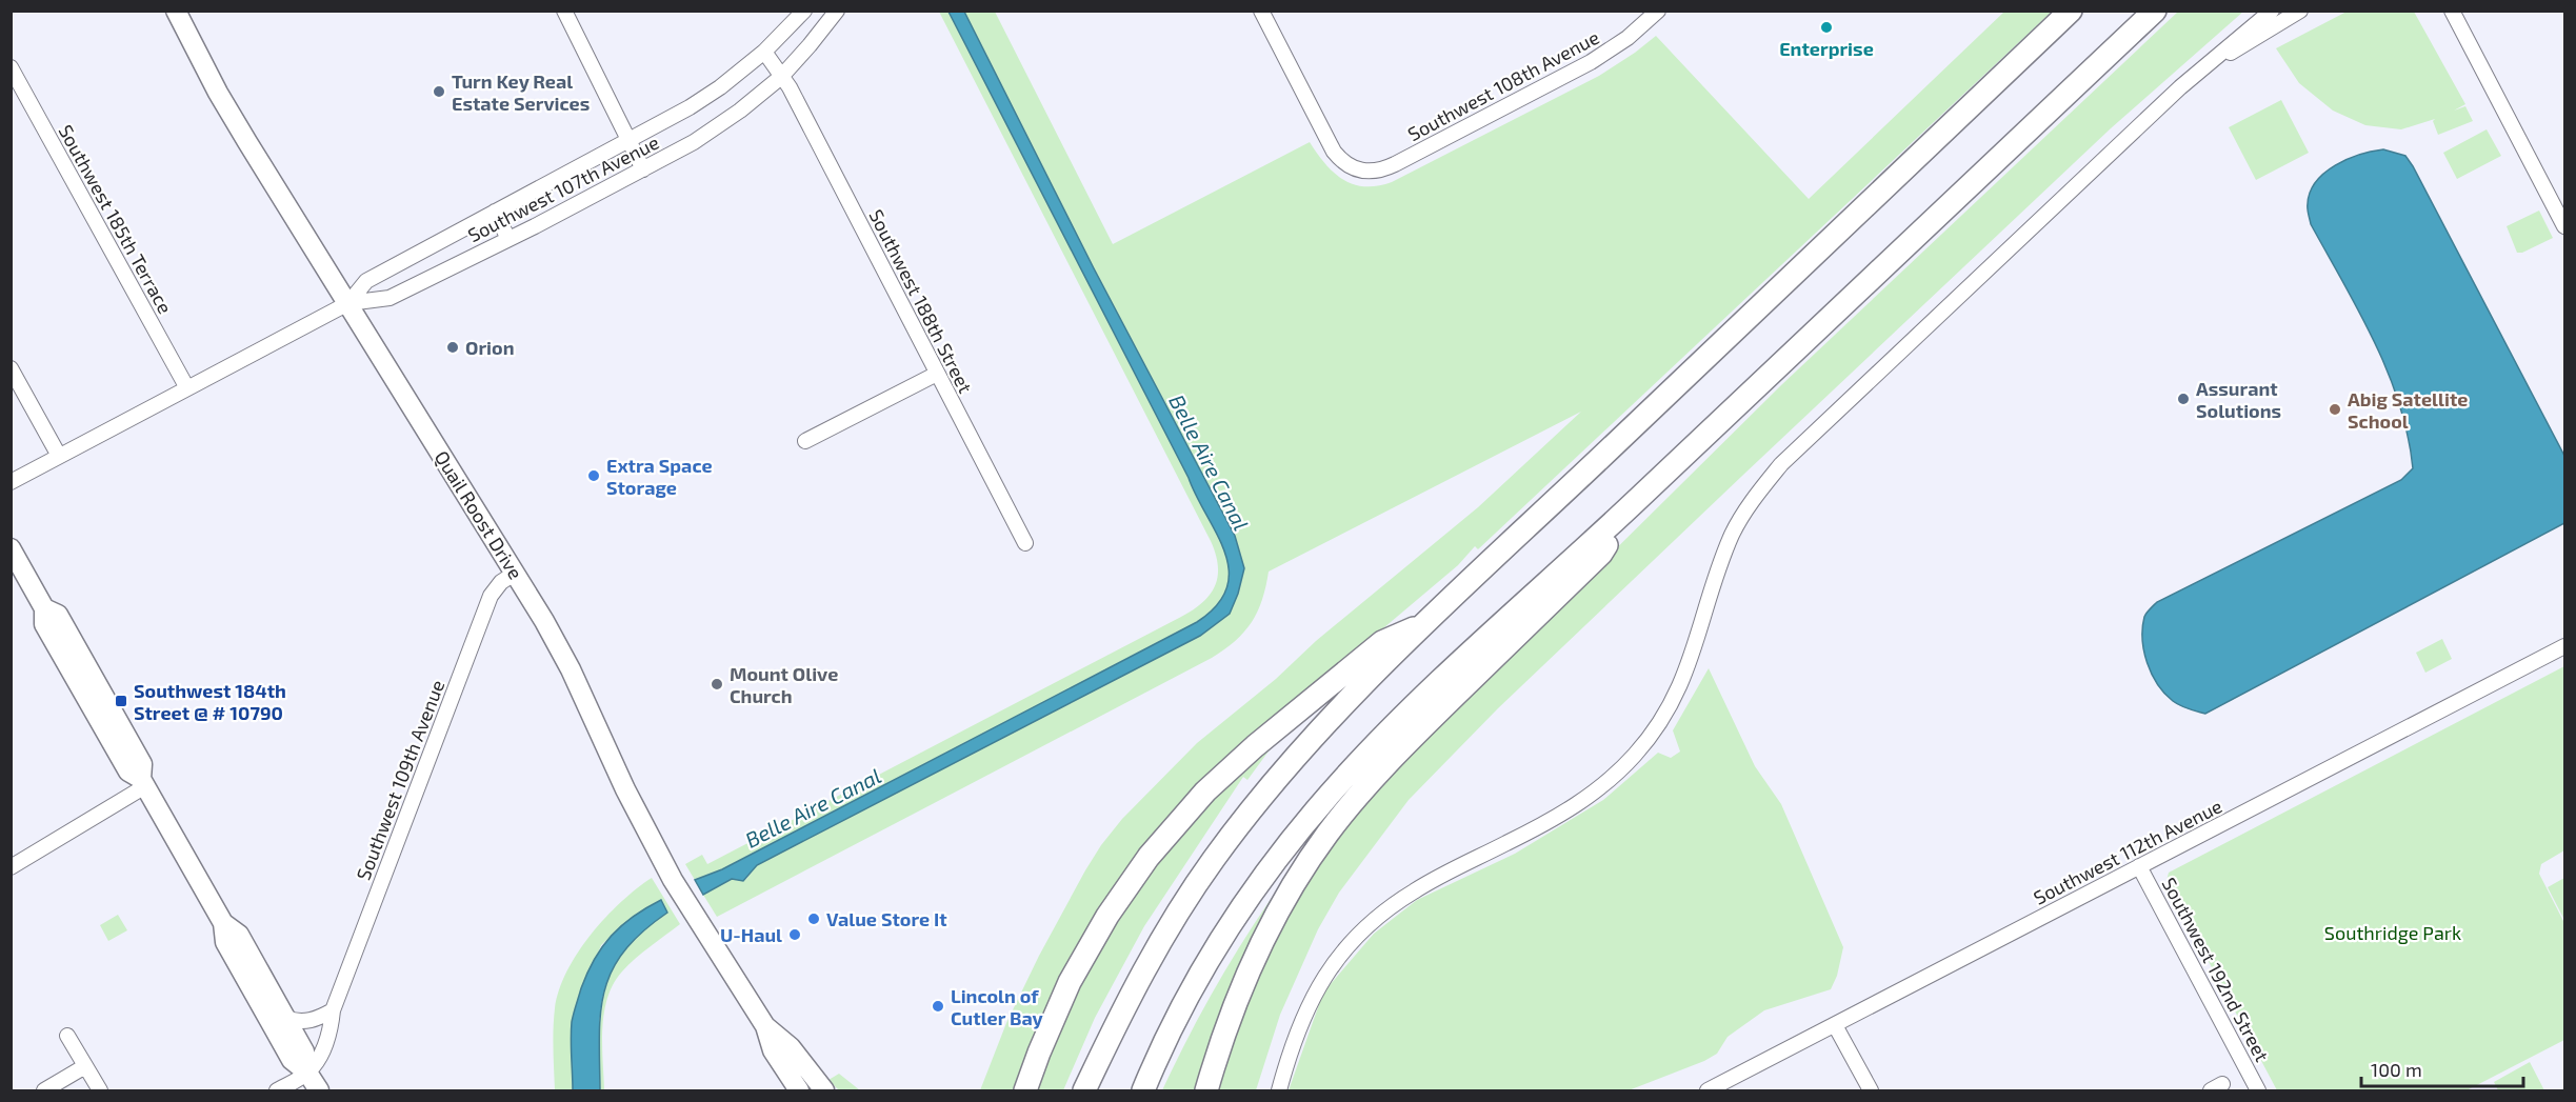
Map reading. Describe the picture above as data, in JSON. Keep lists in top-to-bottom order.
{
  "streets": {
    "main road": ["Quail Roost Drive"],
    "street": [
      "Southwest 108th Avenue",
      "Southwest 107th Avenue",
      "Southwest 185th Terrace",
      "Southwest 188th Street",
      "Southwest 109th Avenue",
      "Southwest 112th Avenue",
      "Southwest 192nd Street"
    ]
  },
  "crossings": [
    ["Southwest 107th Avenue", "Southwest 185th Terrace"],
    ["Southwest 107th Avenue", "Southwest 188th Street"],
    ["Southwest 107th Avenue", "Quail Roost Drive"],
    ["Quail Roost Drive", "Southwest 109th Avenue"],
    ["Southwest 112th Avenue", "Southwest 192nd Street"]
  ],
  "water": ["Belle Aire Canal"],
  "parks": ["Southridge Park"],
  "places": {
    "other": [
      "Enterprise",
      "Turn Key Real Estate Services",
      "Orion",
      "Assurant Solutions",
      "Abig Satellite School",
      "Extra Space Storage",
      "Mount Olive Church",
      "Value Store It",
      "U-Haul",
      "Lincoln of Cutler Bay"
    ],
    "transit": ["Southwest 184th Street @ # 10790"]
  },
  "scale_bar": "100 m"
}
